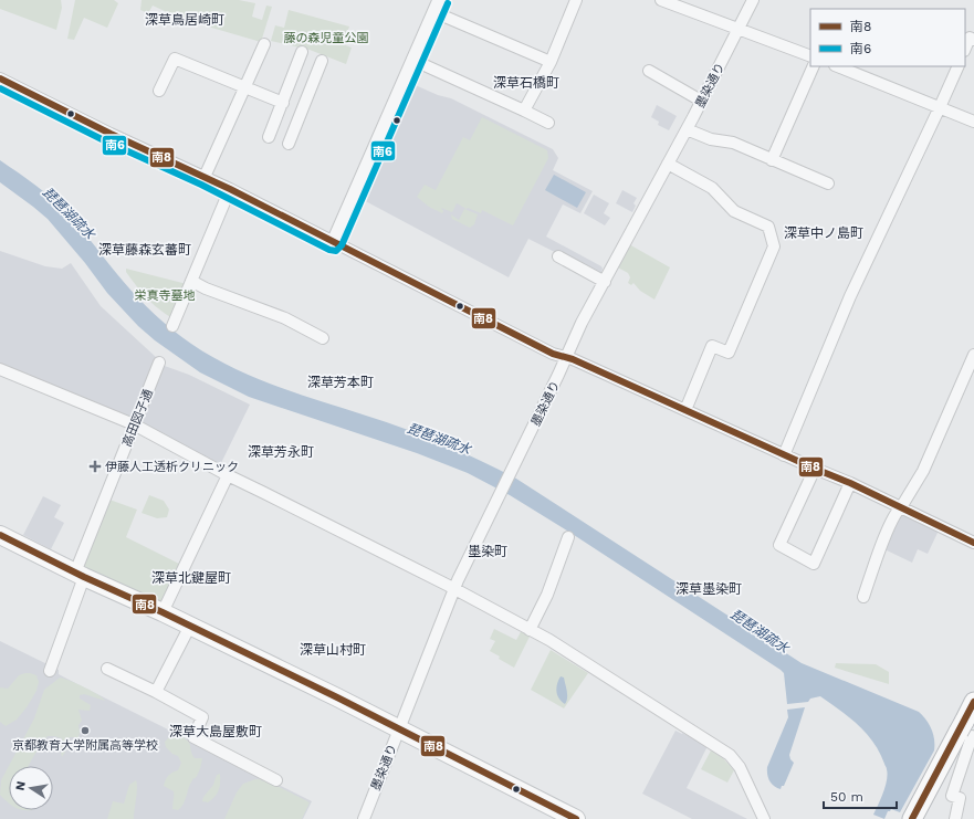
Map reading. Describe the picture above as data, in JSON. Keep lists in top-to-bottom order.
{
  "streets": {
    "street": ["墨染通り", "高田図子通"]
  },
  "districts": [
    "深草鳥居崎町",
    "深草石橋町",
    "深草中ノ島町",
    "深草藤森玄蕃町",
    "深草芳本町",
    "深草芳永町",
    "墨染町",
    "深草北鍵屋町",
    "深草墨染町",
    "深草山村町",
    "深草大島屋敷町"
  ],
  "water": ["琵琶湖疏水"],
  "parks": ["藤の森児童公園", "栄真寺墓地"],
  "places": {
    "health": ["伊藤人工透析クリニック"],
    "other": ["京都教育大学附属高等学校"]
  },
  "lines": ["transit line 南6", "transit line 南8"],
  "legend": ["南8", "南6"],
  "scale_bar": "50 m",
  "north": "left"
}
